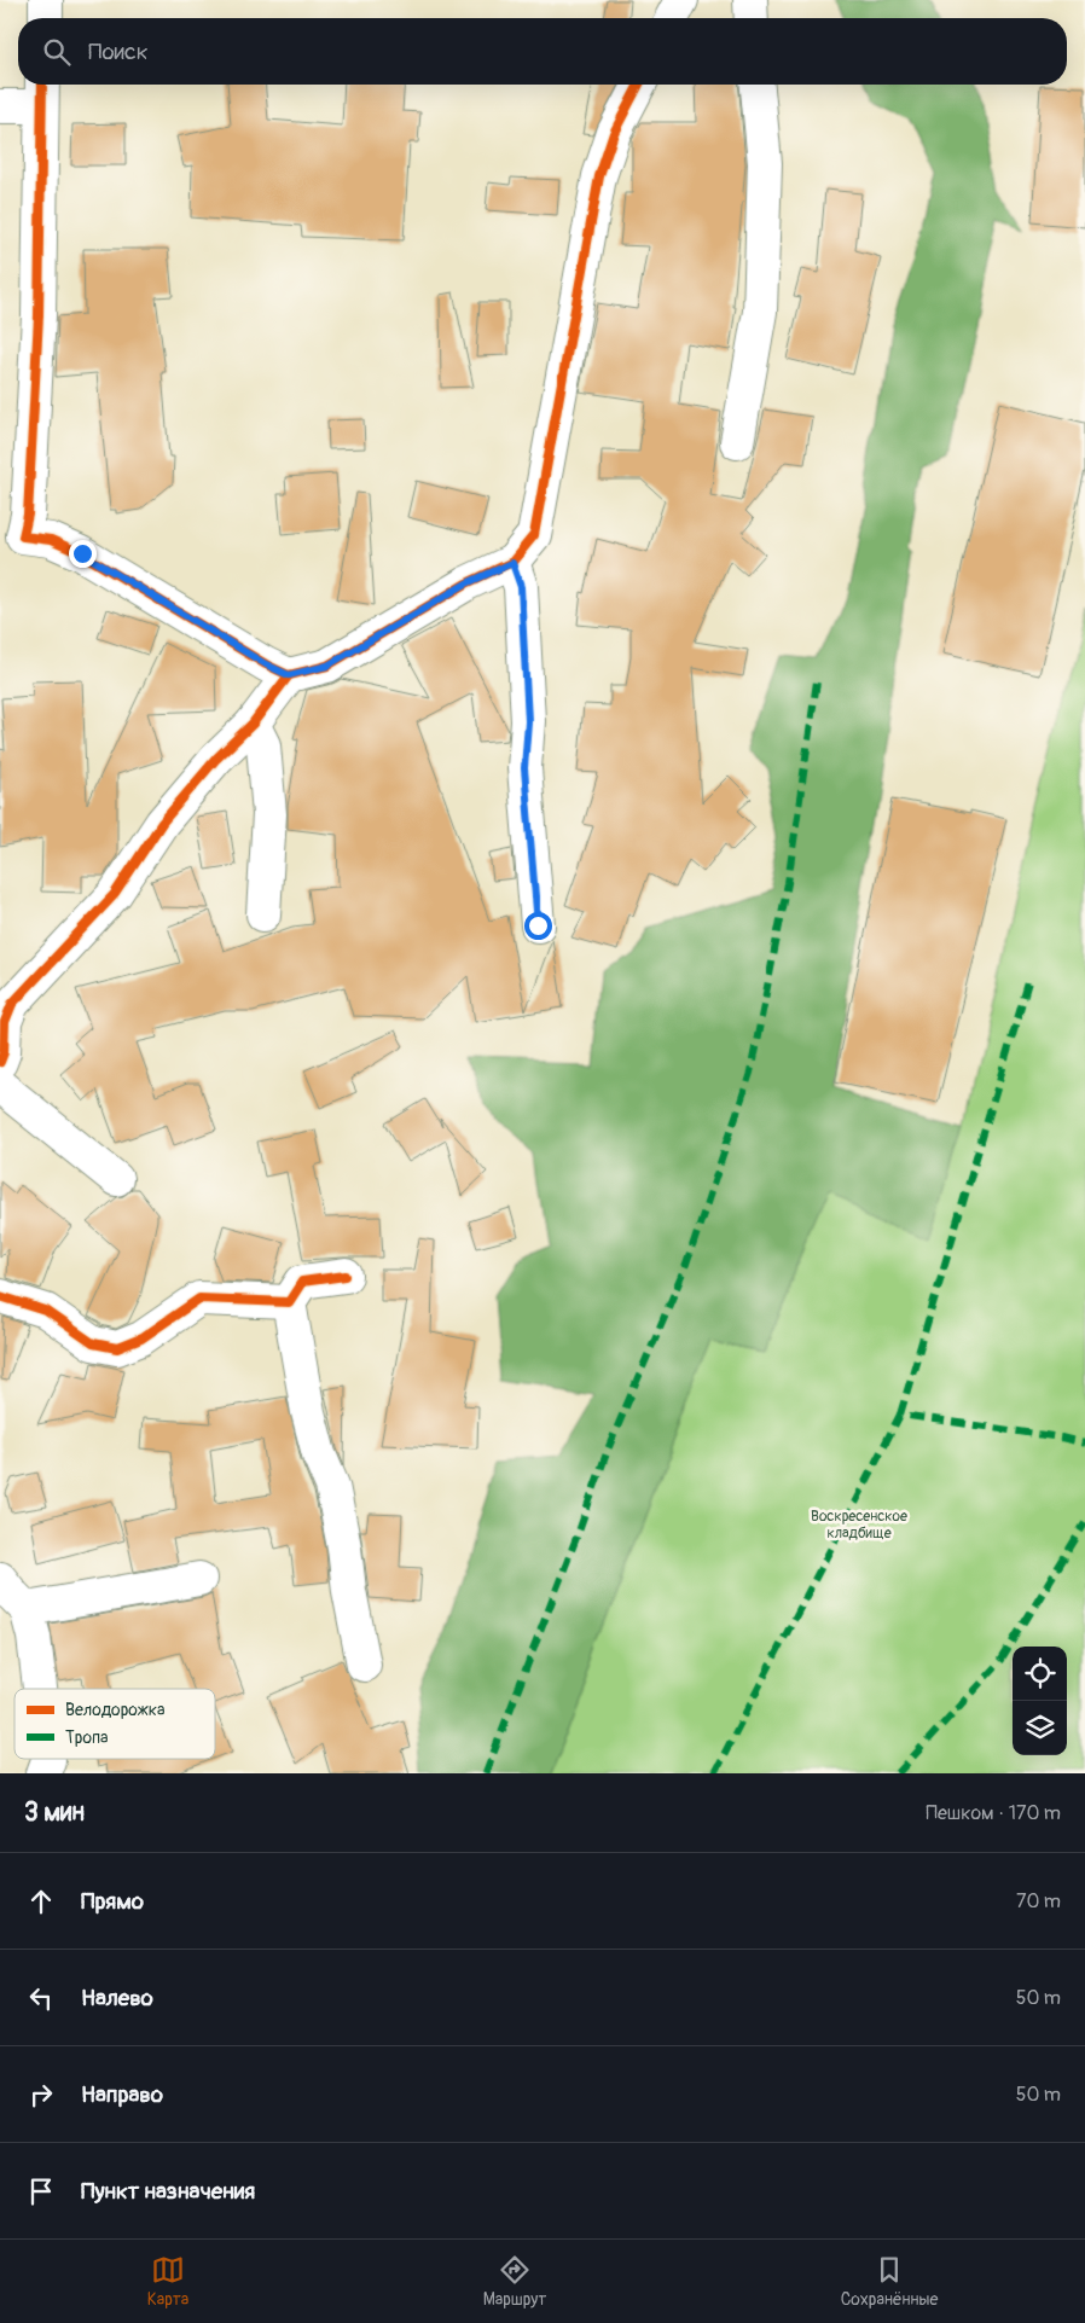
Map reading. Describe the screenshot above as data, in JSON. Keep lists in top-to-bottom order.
{
  "parks": ["Воскресенское кладбище"],
  "legend": ["Велодорожка", "Тропа"],
  "page": {
    "search": "Поиск",
    "heading": ["3 мин", "Пешком · 170 m"],
    "list": [
      ["Прямо", "70 m"],
      ["Налево", "50 m"],
      ["Направо", "50 m"],
      "Пункт назначения"
    ],
    "nav": ["Карта", "Маршрут", "Сохранённые"]
  }
}
